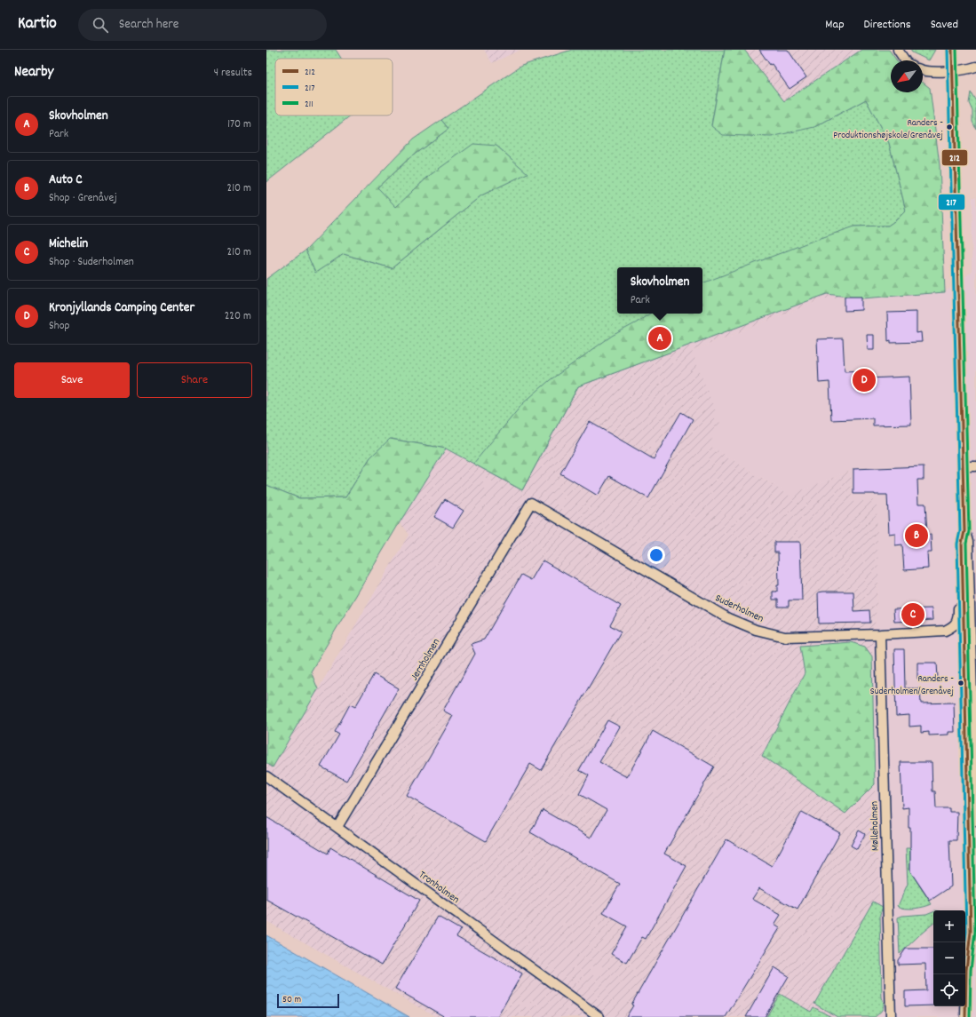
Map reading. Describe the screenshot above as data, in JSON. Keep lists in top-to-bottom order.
{
  "streets": {
    "street": [
      "Suderholmen",
      "Jernholmen",
      "Mølleholmen",
      "Tronholmen"
    ]
  },
  "crossings": [
    ["Suderholmen", "Jernholmen"],
    ["Suderholmen", "Mølleholmen"],
    ["Jernholmen", "Tronholmen"]
  ],
  "places": ["Randers - Produktionshøjskole/Grenåvej", "Randers - Suderholmen/Grenåvej"],
  "lines": ["transit line 212", "transit line 217", "transit line 211"],
  "legend": ["212", "217", "211"],
  "scale_bar": "50 m",
  "north": "bottom left",
  "page": {
    "header": "Kartio",
    "search": "Search here",
    "nav": ["Map", "Directions", "Saved"],
    "heading": ["Nearby", "4 results"],
    "list": [
      {
        "mark": "A",
        "name": "Skovholmen",
        "note": "Park",
        "value": "170 m"
      },
      {
        "mark": "B",
        "name": "Auto C",
        "note": "Shop · Grenåvej",
        "value": "210 m"
      },
      {
        "mark": "C",
        "name": "Michelin",
        "note": "Shop · Suderholmen",
        "value": "210 m"
      },
      {
        "mark": "D",
        "name": "Kronjyllands Camping Center",
        "note": "Shop",
        "value": "220 m"
      }
    ],
    "popup": ["Skovholmen", "Park"],
    "pins": [
      "A",
      "D",
      "B",
      "C"
    ],
    "buttons": ["Save", "Share"],
    "map_buttons": ["+", "−"],
    "scale": "50 m"
  }
}
